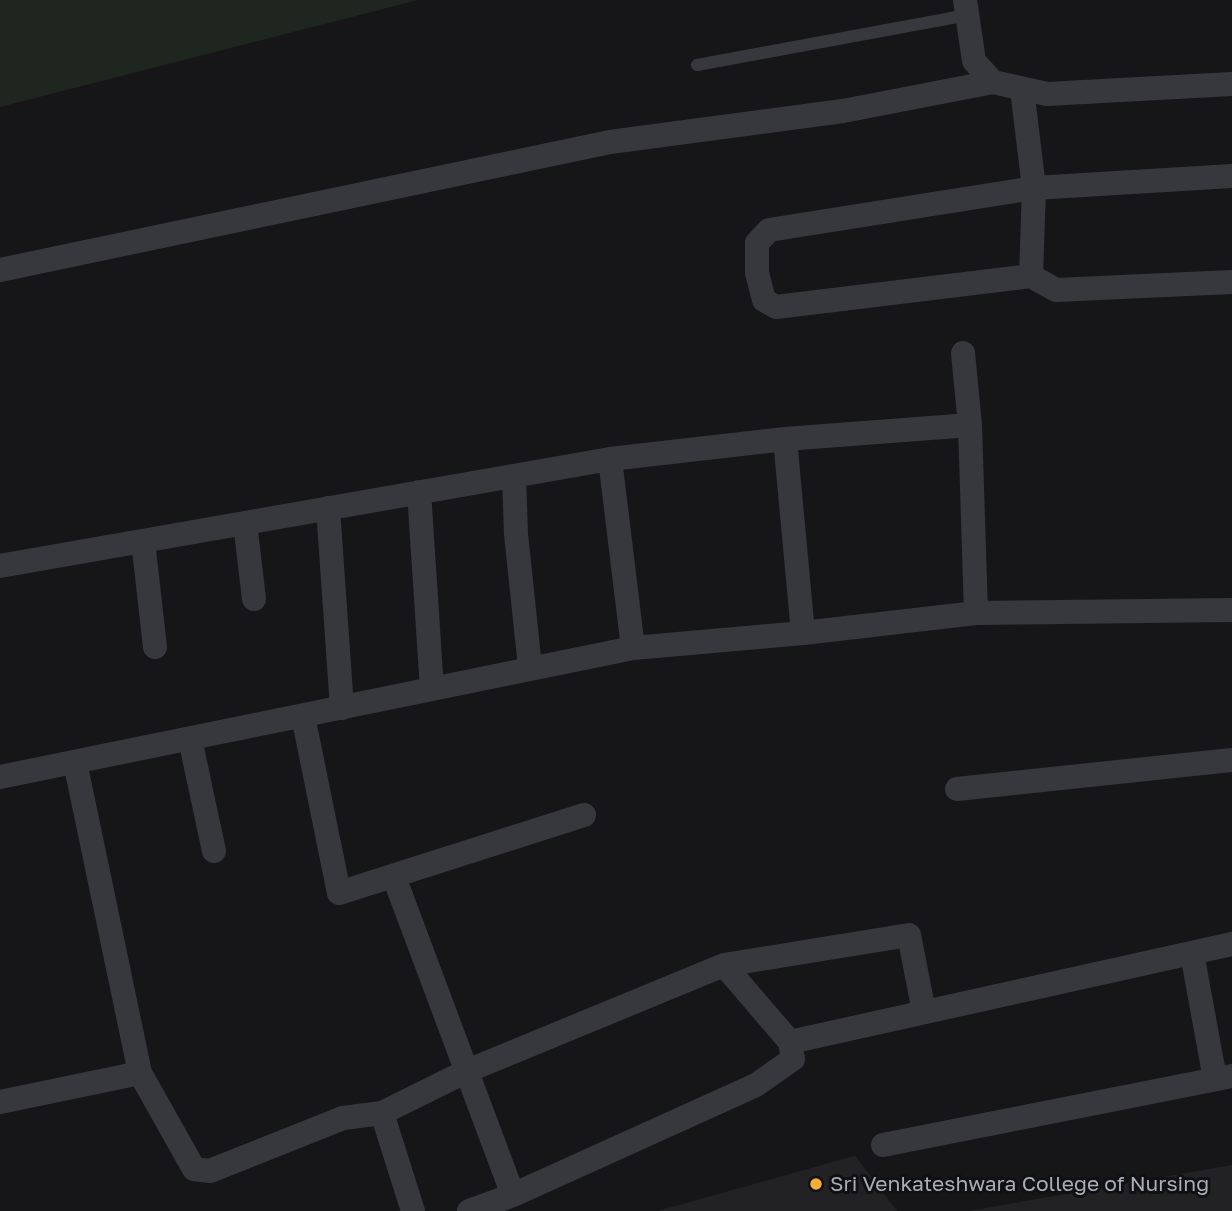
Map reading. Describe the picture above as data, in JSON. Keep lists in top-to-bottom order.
{
  "places": ["Sri Venkateshwara College of Nursing"]
}
